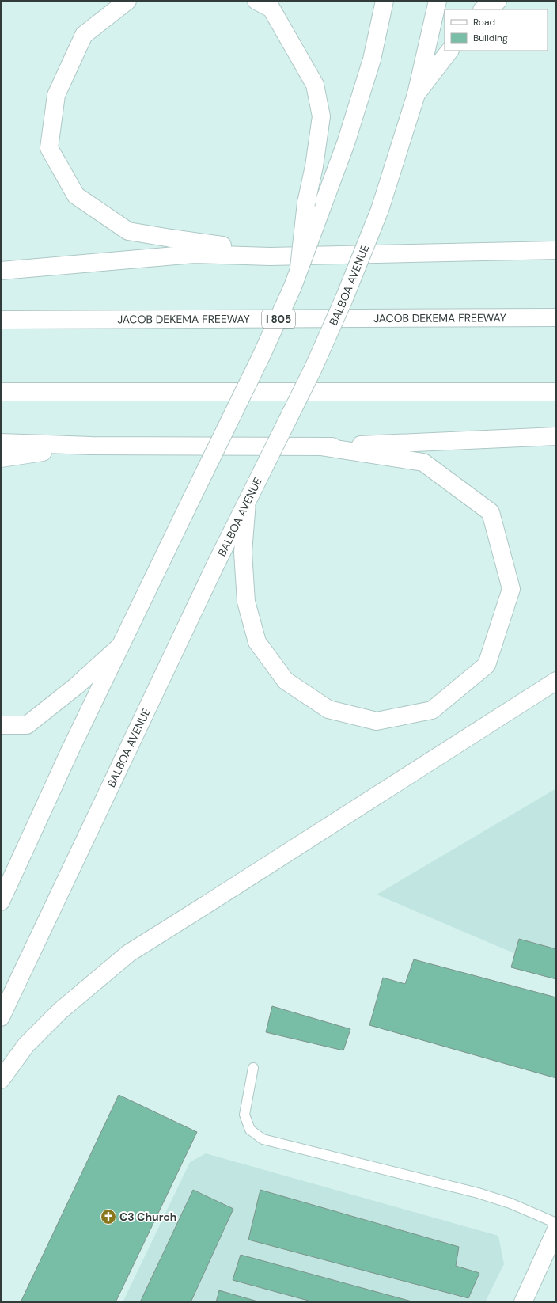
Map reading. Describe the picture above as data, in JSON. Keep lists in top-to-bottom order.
{
  "streets": {
    "main road": ["BALBOA AVENUE", "JACOB DEKEMA FREEWAY", "I 805"]
  },
  "places": {
    "church": ["C3 Church"]
  },
  "legend": ["Road", "Building"]
}
